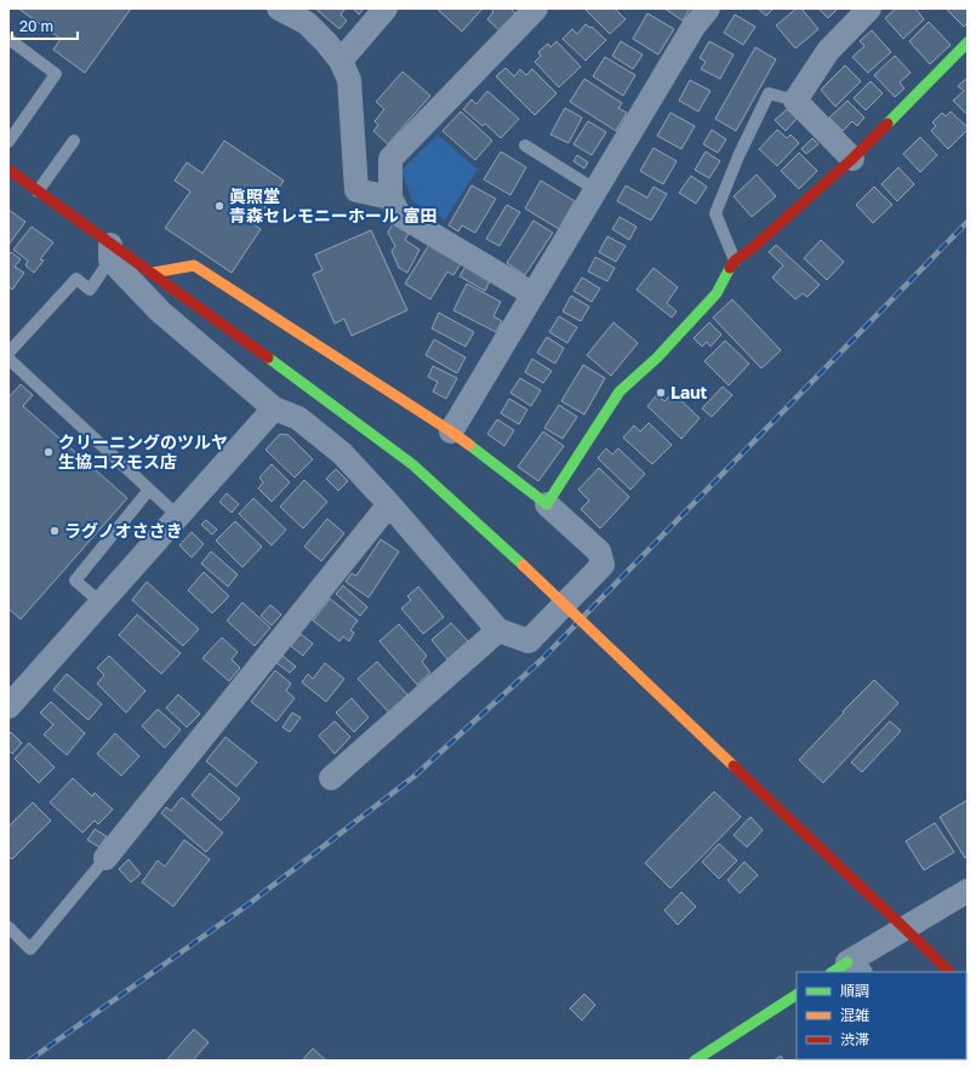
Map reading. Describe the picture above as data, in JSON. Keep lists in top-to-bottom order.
{
  "places": [
    "眞照堂 青森セレモニーホール 富田",
    "Laut",
    "クリーニングのツルヤ 生協コスモス店",
    "ラグノオささき"
  ],
  "legend": ["順調", "混雑", "渋滞"],
  "scale_bar": "20 m"
}
